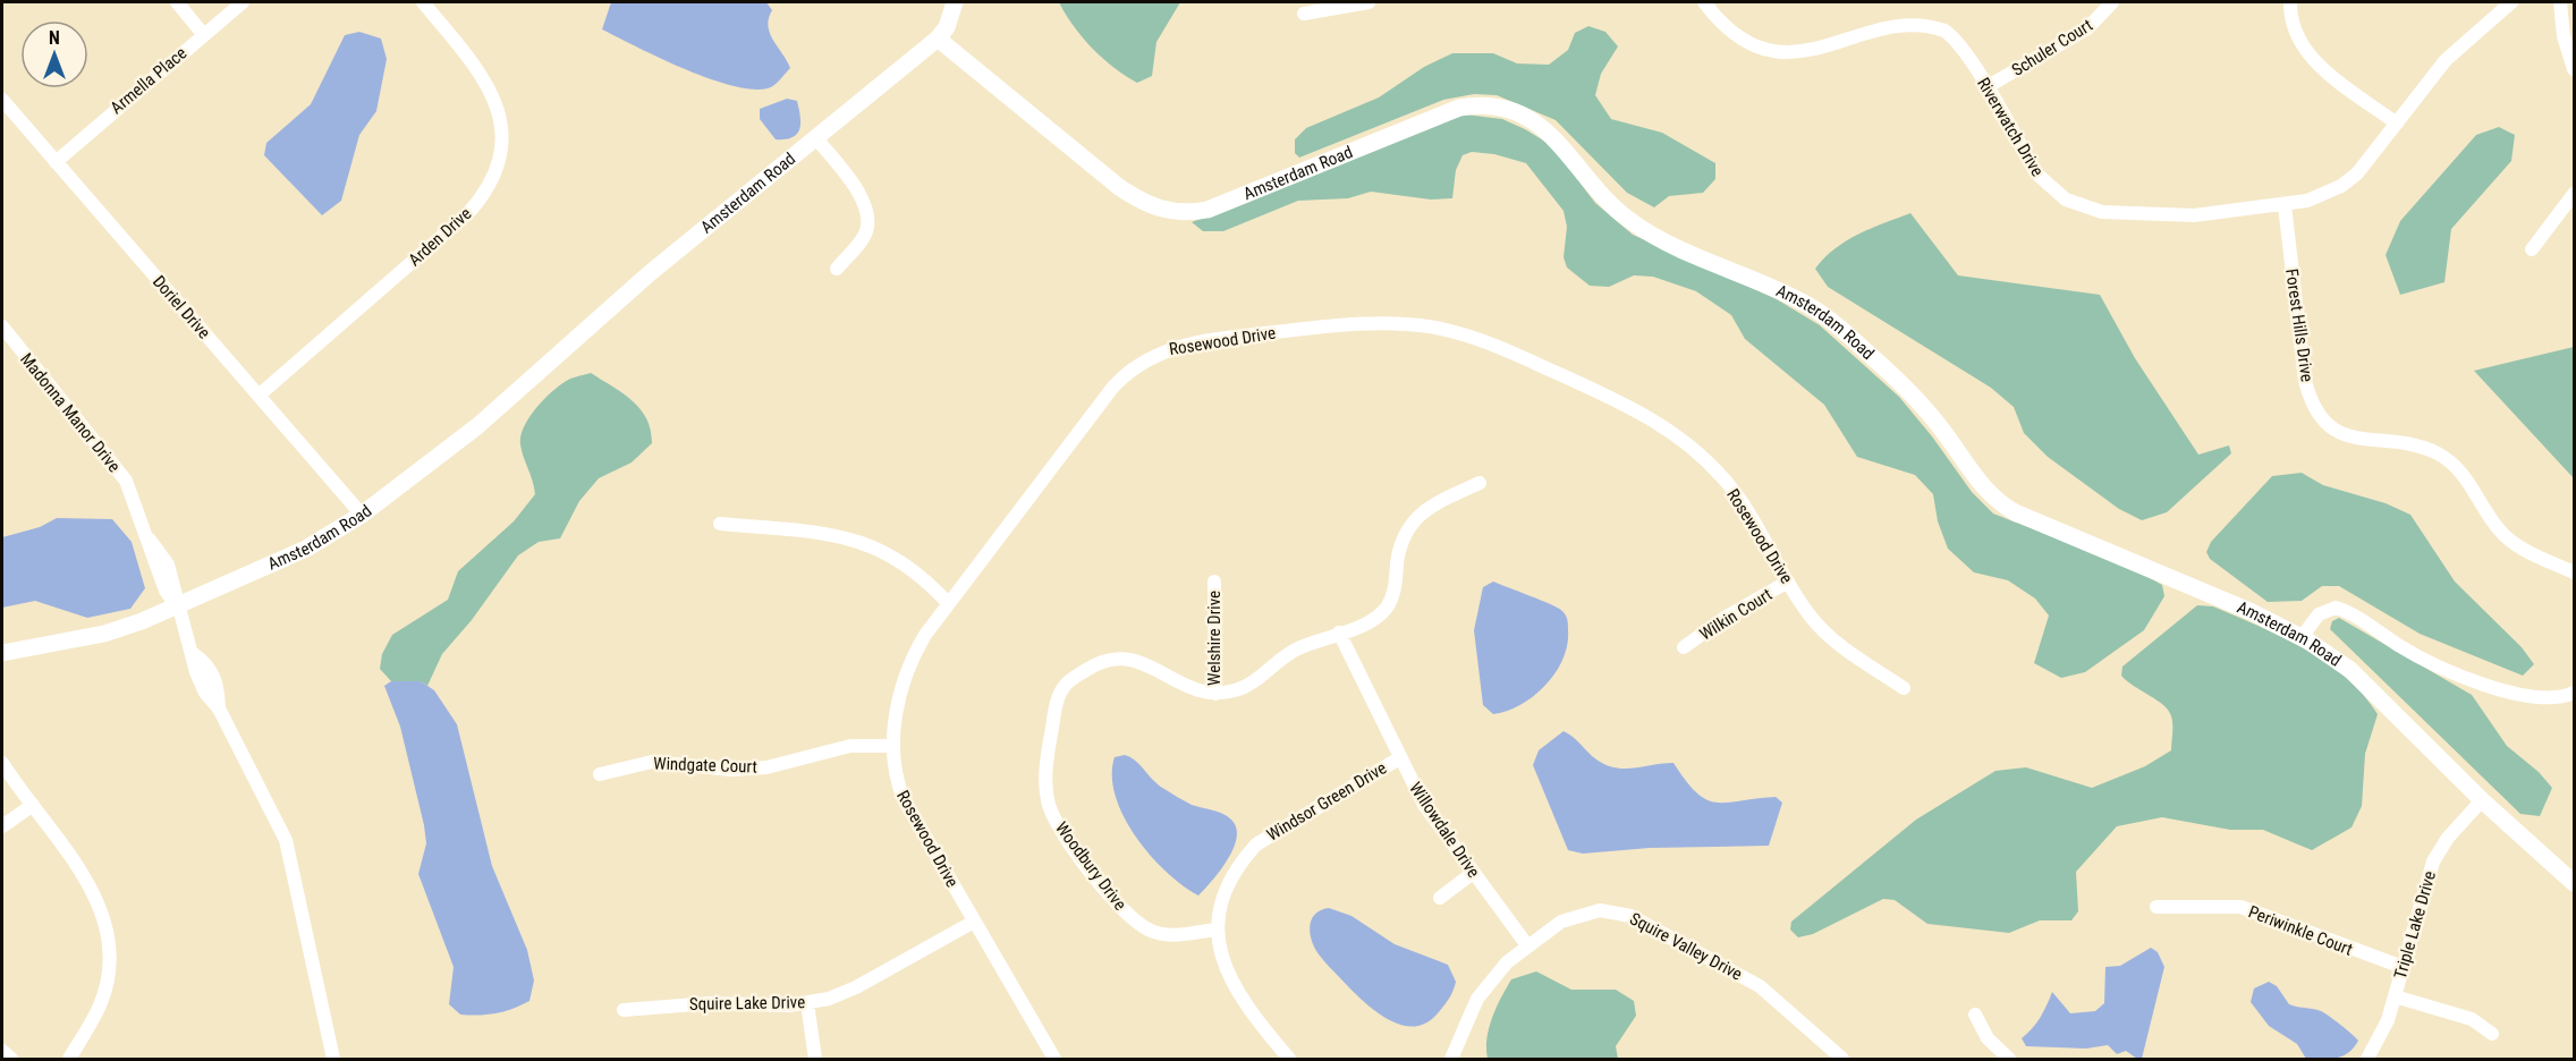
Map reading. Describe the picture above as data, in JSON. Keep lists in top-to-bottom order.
{
  "streets": {
    "street": [
      "Schuler Court",
      "Armella Place",
      "Riverwatch Drive",
      "Amsterdam Road",
      "Arden Drive",
      "Doriel Drive",
      "Forest Hills Drive",
      "Rosewood Drive",
      "Madonna Manor Drive",
      "Wilkin Court",
      "Welshire Drive",
      "Windgate Court",
      "Windsor Green Drive",
      "Willowdale Drive",
      "Woodbury Drive",
      "Triple Lake Drive",
      "Periwinkle Court",
      "Squire Valley Drive",
      "Squire Lake Drive"
    ]
  },
  "crossings": [
    ["Schuler Court", "Riverwatch Drive"],
    ["Armella Place", "Doriel Drive"],
    ["Riverwatch Drive", "Forest Hills Drive"],
    ["Amsterdam Road", "Doriel Drive"],
    ["Amsterdam Road", "Madonna Manor Drive"],
    ["Amsterdam Road", "Triple Lake Drive"],
    ["Arden Drive", "Doriel Drive"],
    ["Rosewood Drive", "Wilkin Court"],
    ["Rosewood Drive", "Windgate Court"],
    ["Rosewood Drive", "Squire Lake Drive"],
    ["Welshire Drive", "Woodbury Drive"],
    ["Windsor Green Drive", "Willowdale Drive"],
    ["Windsor Green Drive", "Woodbury Drive"],
    ["Willowdale Drive", "Squire Valley Drive"],
    ["Triple Lake Drive", "Periwinkle Court"]
  ],
  "north": "top"
}
